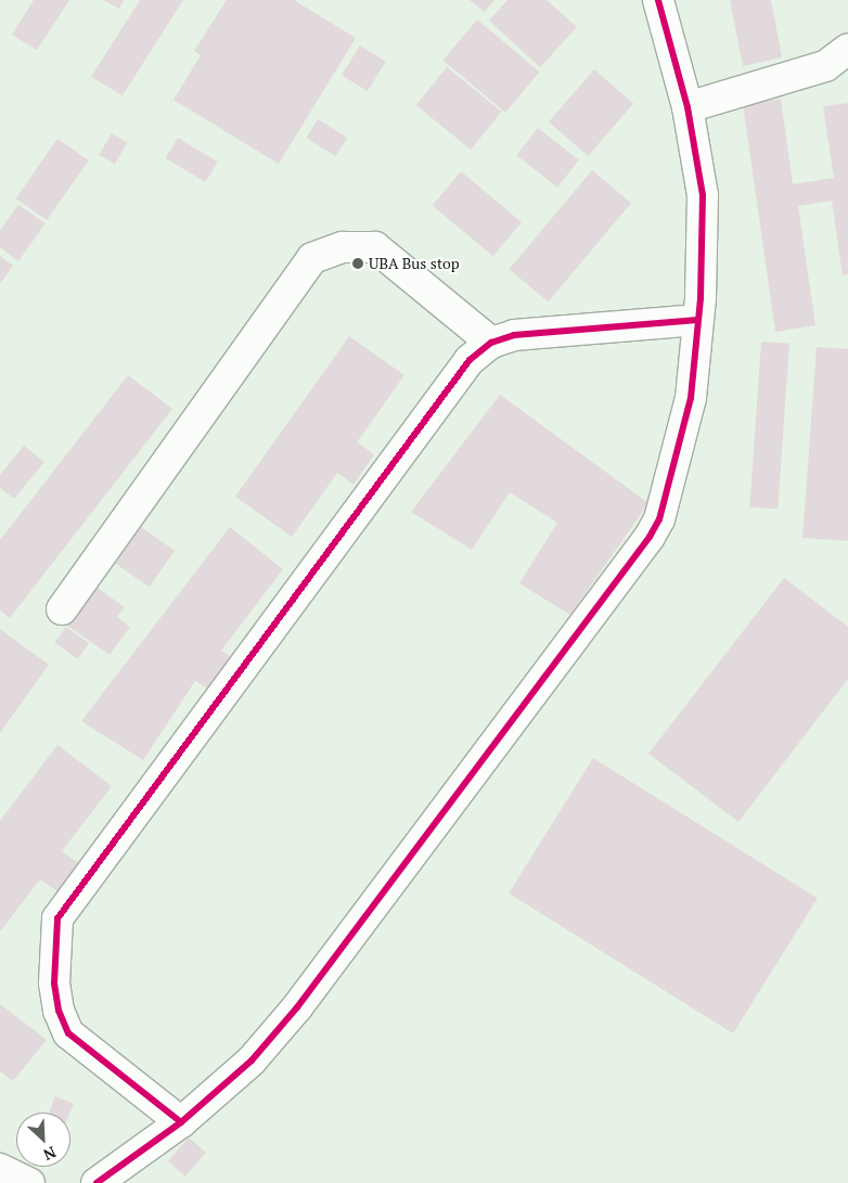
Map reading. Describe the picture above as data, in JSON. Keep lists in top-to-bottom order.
{
  "places": ["UBA Bus stop"],
  "north": "bottom right"
}
